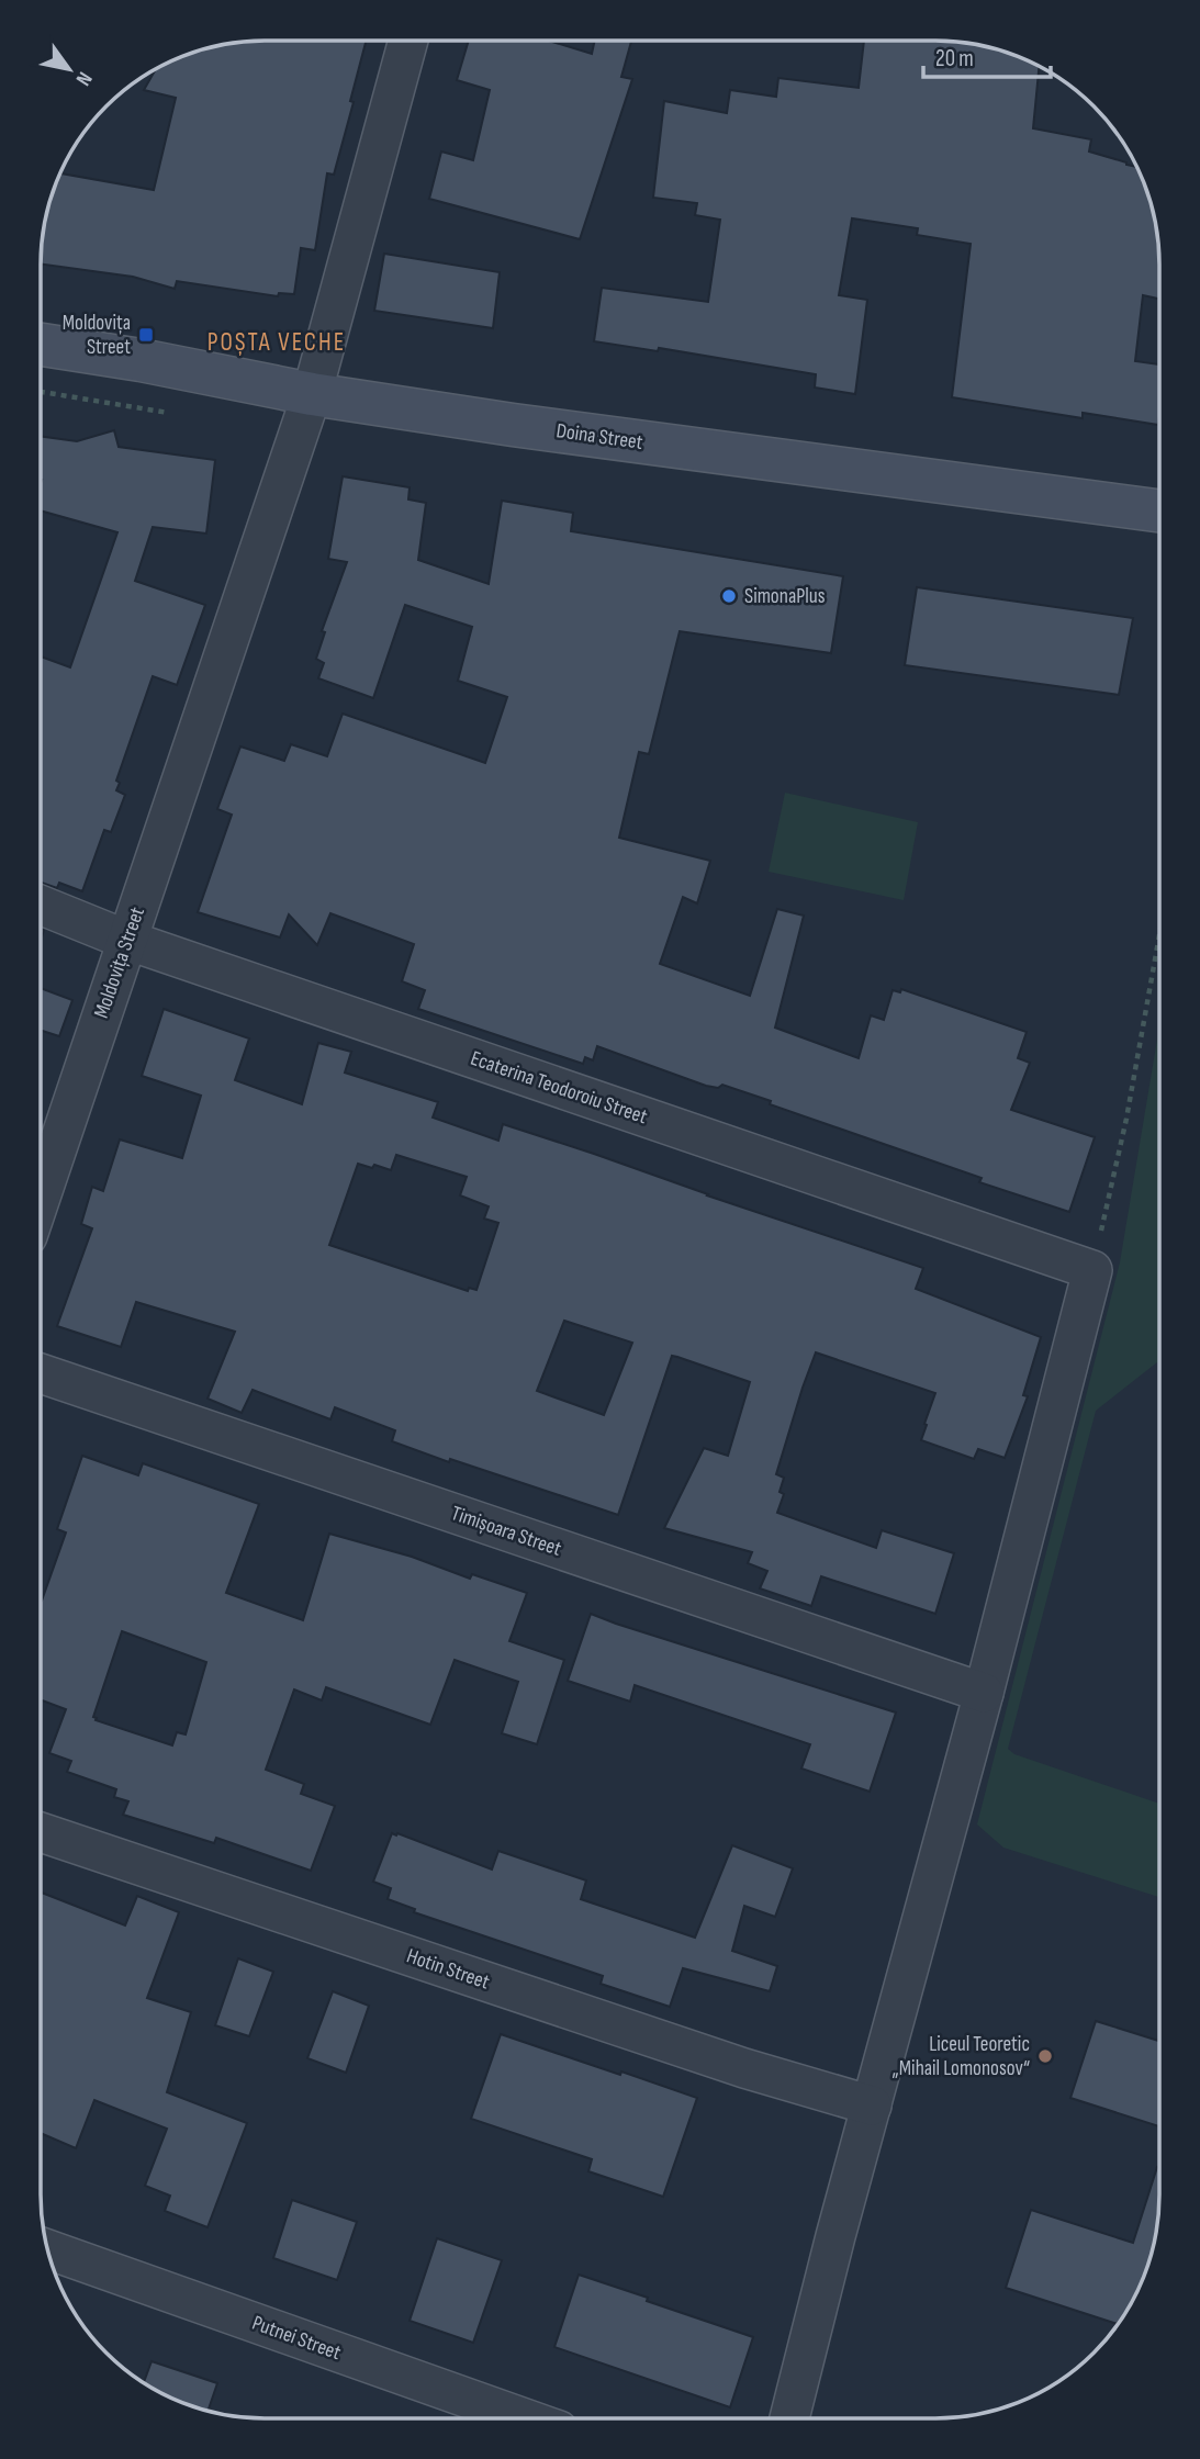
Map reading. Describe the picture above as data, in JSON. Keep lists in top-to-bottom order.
{
  "streets": {
    "main road": ["Doina Street"],
    "street": [
      "Moldovița Street",
      "Ecaterina Teodoroiu Street",
      "Timișoara Street",
      "Hotin Street",
      "Putnei Street"
    ]
  },
  "crossings": [
    ["Doina Street", "Moldovița Street"],
    ["Moldovița Street", "Ecaterina Teodoroiu Street"]
  ],
  "districts": ["POȘTA VECHE"],
  "places": {
    "transit": ["Moldovița Street"],
    "other": ["SimonaPlus", "Liceul Teoretic „Mihail Lomonosov“"]
  },
  "scale_bar": "20 m",
  "north": "bottom right"
}
